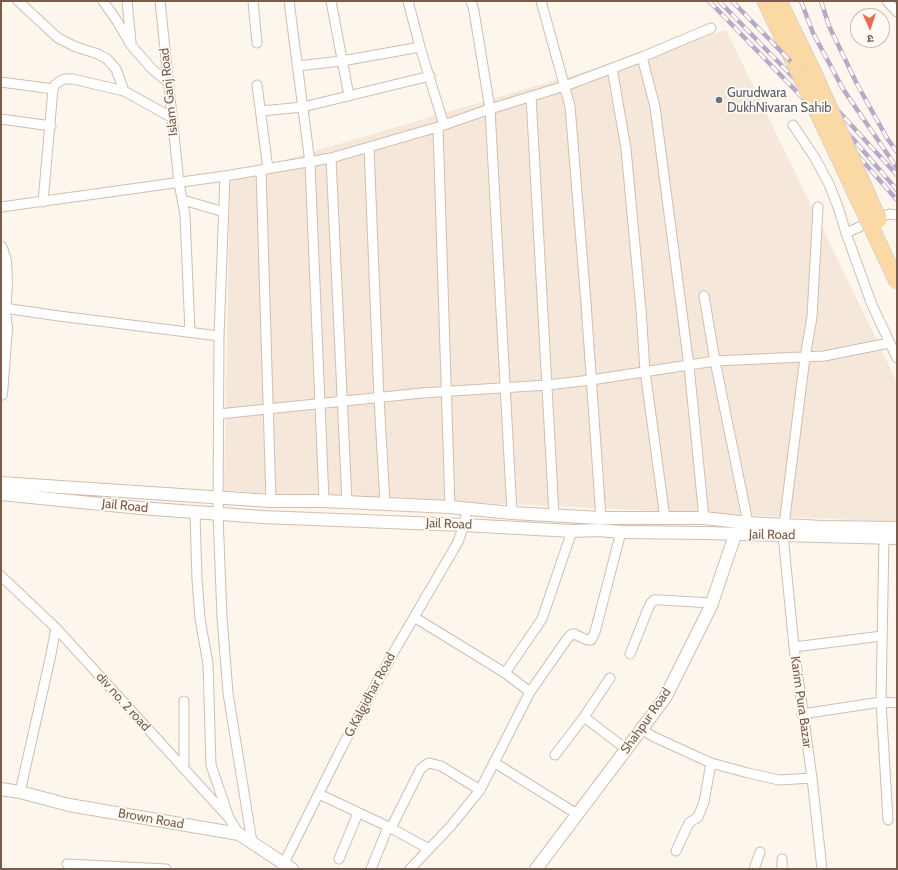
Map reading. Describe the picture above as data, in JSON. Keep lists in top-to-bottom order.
{
  "streets": {
    "street": [
      "Islam Ganj Road",
      "Jail Road",
      "G.Kalgidhar Road",
      "div no. 2 road",
      "Karim Pura Bazar",
      "Shahpur Road",
      "Brown Road"
    ]
  },
  "crossings": [
    ["Jail Road", "G.Kalgidhar Road"],
    ["Jail Road", "Karim Pura Bazar"],
    ["Jail Road", "Shahpur Road"],
    ["G.Kalgidhar Road", "Brown Road"],
    ["div no. 2 road", "Brown Road"]
  ],
  "places": ["Gurudwara DukhNivaran Sahib"],
  "north": "bottom"
}
